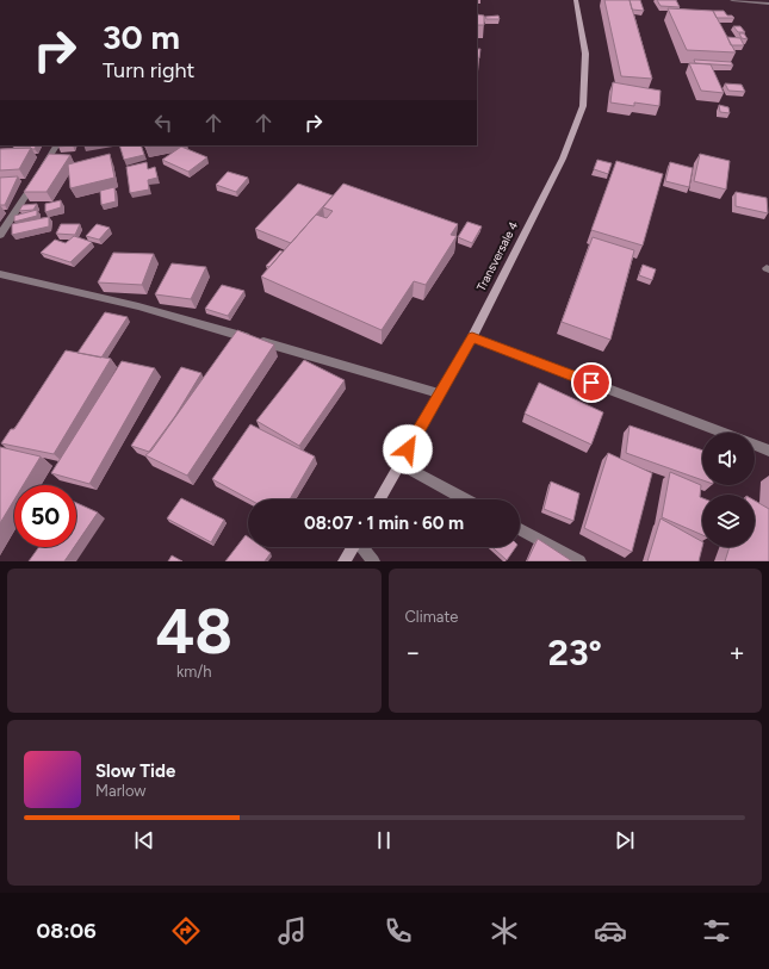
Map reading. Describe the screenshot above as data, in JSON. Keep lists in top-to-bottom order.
{
  "streets": {
    "main road": ["Transversale 4"]
  },
  "page": {
    "turn": ["30 m", "Turn right"],
    "limit": "50",
    "trip": "08:07 · 1 min · 60 m",
    "tile": [
      ["48", "km/h"],
      "Climate"
    ],
    "heat": ["−", "23°", "+"],
    "song": ["Slow Tide", "Marlow"],
    "tabs": "08:06"
  }
}
